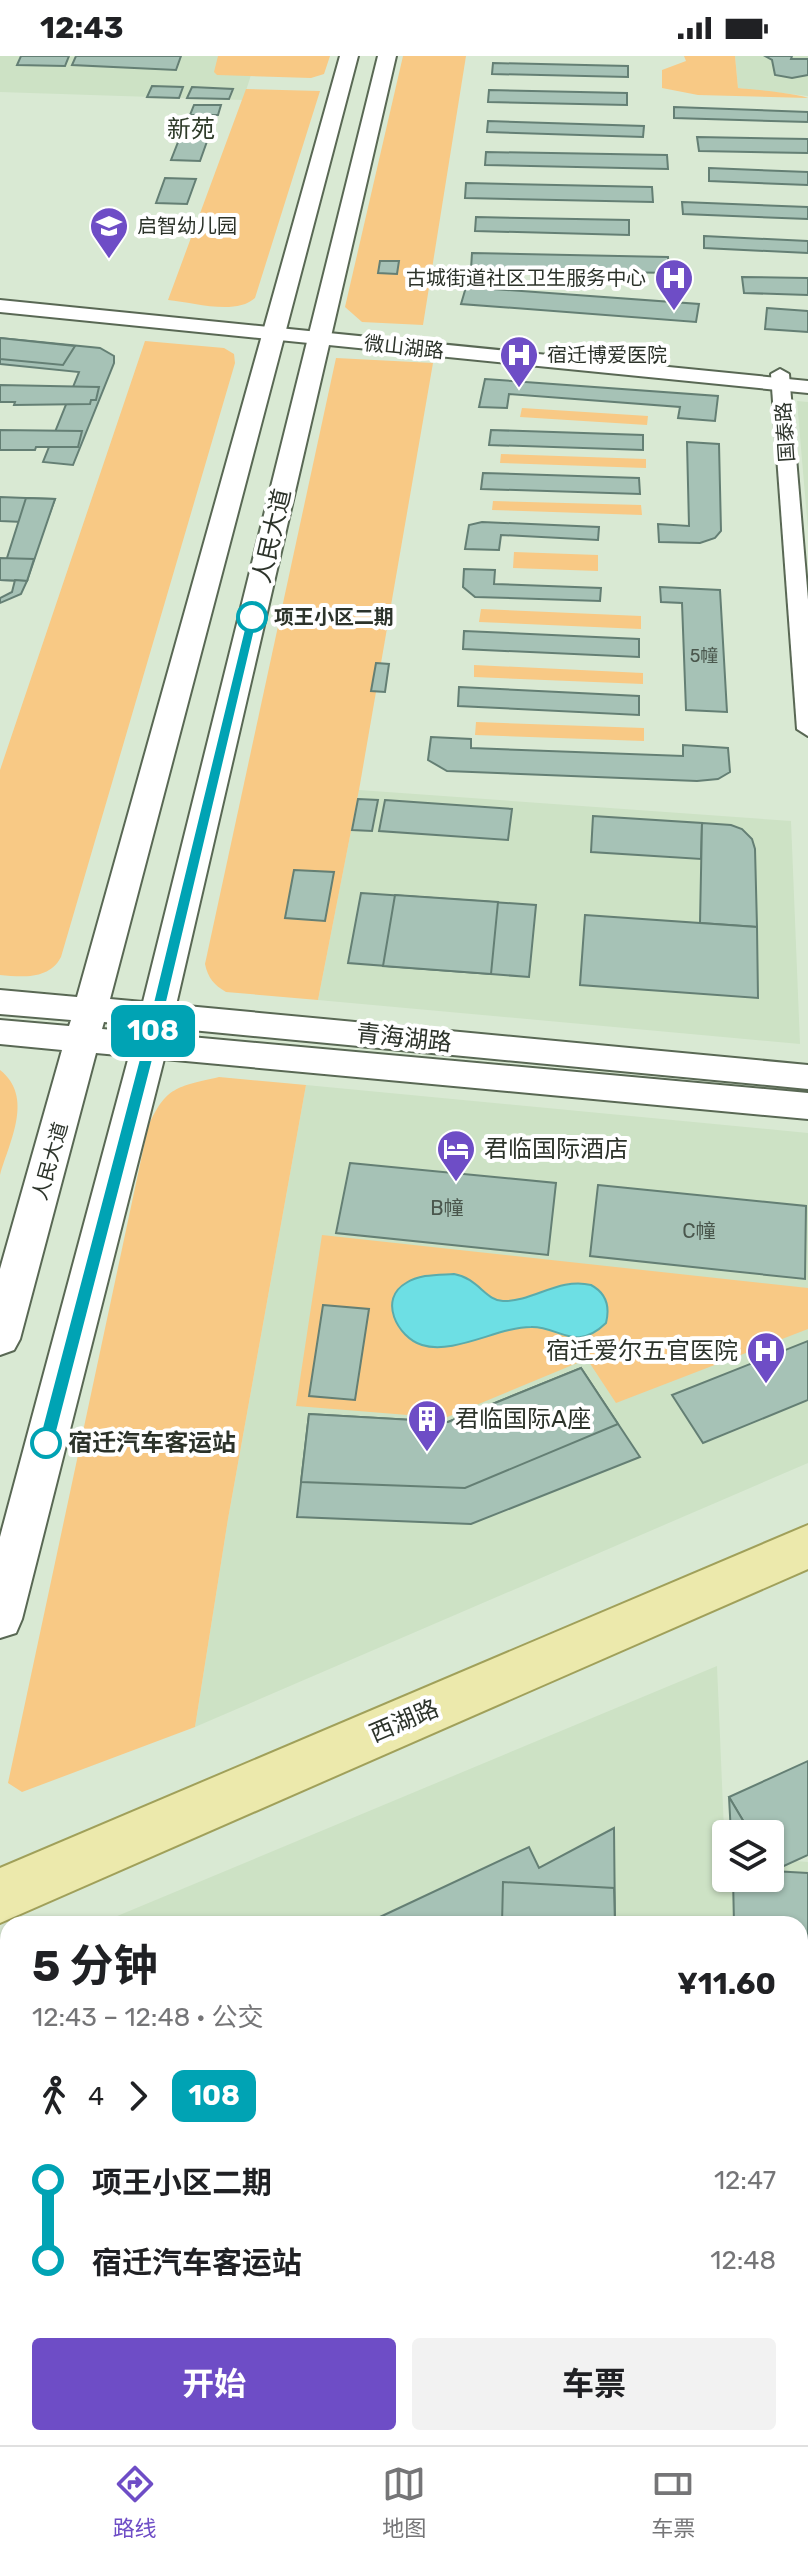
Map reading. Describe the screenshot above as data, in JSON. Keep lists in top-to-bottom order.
{
  "streets": {
    "main road": ["人民大道", "青海湖路", "西湖路"],
    "street": ["微山湖路", "国泰路"]
  },
  "crossings": [
    ["微山湖路", "国泰路"],
    ["微山湖路", "人民大道"],
    ["人民大道", "青海湖路"]
  ],
  "districts": ["新苑"],
  "places": {
    "school or university": ["启智幼儿园"],
    "hospital": ["古城街道社区卫生服务中心", "宿迁博爱医院", "宿迁爱尔五官医院"],
    "other": ["项王小区二期", "宿迁汽车客运站"],
    "hotel": ["君临国际酒店"],
    "building": ["君临国际A座"]
  },
  "lines": ["bus line 108"],
  "house_numbers": ["5幢", "B幢", "C幢"],
  "page": {
    "status": "12:43",
    "on_map": "108",
    "heading": ["5 分钟", "12:43 – 12:48 · 公交", "¥11.60"],
    "legs": ["4", "108"],
    "list": [
      {
        "name": "项王小区二期",
        "value": "12:47"
      },
      {
        "name": "宿迁汽车客运站",
        "value": "12:48"
      }
    ],
    "buttons": ["开始", "车票"],
    "tabs": ["路线", "地图", "车票"]
  }
}
